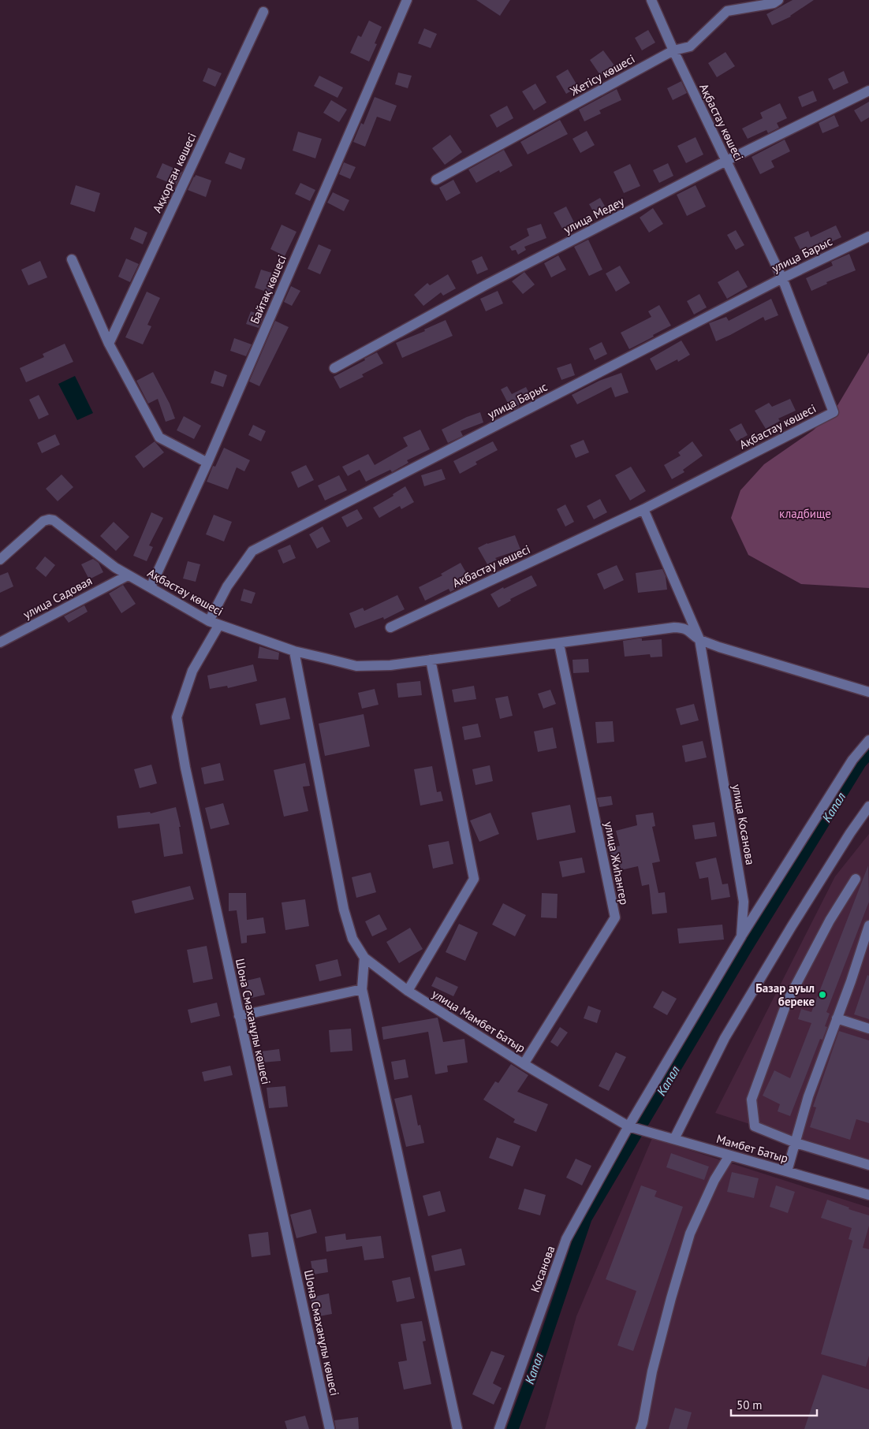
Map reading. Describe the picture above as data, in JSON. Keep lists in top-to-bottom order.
{
  "streets": {
    "street": [
      "Жетісу көшесі",
      "Ақбастау көшесі",
      "Аққорған көшесі",
      "улица Медеу",
      "улица Барыс",
      "Байтақ көшесі",
      "улица Садовая",
      "улица Косанова",
      "улица Жиhангер",
      "улица Мамбет Батыр",
      "Шона Смаханұлы көшесі",
      "Мамбет Батыр",
      "Косанова"
    ]
  },
  "crossings": [
    ["Жетісу көшесі", "Ақбастау көшесі"],
    ["Ақбастау көшесі", "улица Медеу"],
    ["Ақбастау көшесі", "улица Барыс"],
    ["Ақбастау көшесі", "Байтақ көшесі"],
    ["Ақбастау көшесі", "улица Садовая"],
    ["Ақбастау көшесі", "улица Косанова"],
    ["Ақбастау көшесі", "улица Жиhангер"],
    ["Ақбастау көшесі", "улица Мамбет Батыр"],
    ["Ақбастау көшесі", "Шона Смаханұлы көшесі"],
    ["улица Барыс", "Шона Смаханұлы көшесі"],
    ["улица Косанова", "улица Мамбет Батыр"],
    ["улица Косанова", "Мамбет Батыр"],
    ["улица Косанова", "Косанова"],
    ["улица Жиhангер", "улица Мамбет Батыр"],
    ["улица Мамбет Батыр", "Мамбет Батыр"],
    ["улица Мамбет Батыр", "Косанова"],
    ["Мамбет Батыр", "Косанова"]
  ],
  "water": ["Капал"],
  "parks": ["кладбище"],
  "places": ["Базар ауыл береке"],
  "scale_bar": "50 m"
}
